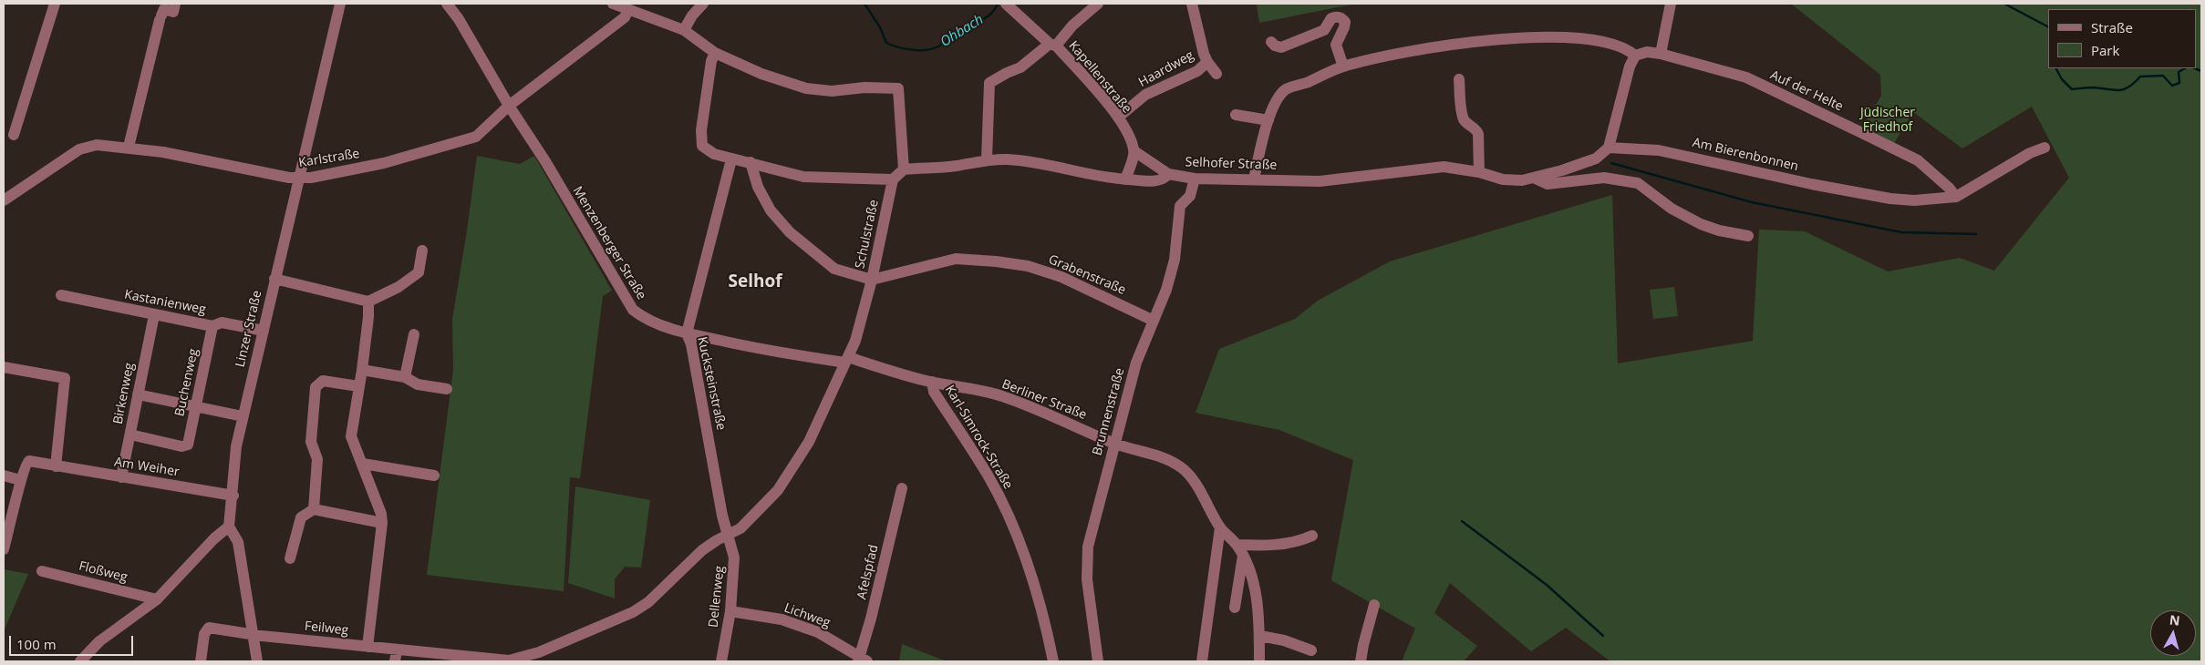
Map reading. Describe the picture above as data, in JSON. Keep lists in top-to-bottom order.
{
  "streets": {
    "street": [
      "Haardweg",
      "Kapellenstraße",
      "Auf der Helte",
      "Am Bierenbonnen",
      "Karlstraße",
      "Selhofer Straße",
      "Schulstraße",
      "Menzenberger Straße",
      "Grabenstraße",
      "Kastanienweg",
      "Linzer Straße",
      "Buchenweg",
      "Kucksteinstraße",
      "Birkenweg",
      "Berliner Straße",
      "Brunnenstraße",
      "Karl-Simrock-Straße",
      "Am Weiher",
      "Floßweg",
      "Afelspfad",
      "Dellenweg",
      "Lichweg",
      "Feilweg"
    ]
  },
  "crossings": [
    ["Haardweg", "Kapellenstraße"],
    ["Auf der Helte", "Am Bierenbonnen"],
    ["Karlstraße", "Menzenberger Straße"],
    ["Karlstraße", "Linzer Straße"],
    ["Selhofer Straße", "Brunnenstraße"],
    ["Schulstraße", "Menzenberger Straße"],
    ["Schulstraße", "Grabenstraße"],
    ["Schulstraße", "Kucksteinstraße"],
    ["Schulstraße", "Dellenweg"],
    ["Schulstraße", "Feilweg"],
    ["Menzenberger Straße", "Kucksteinstraße"],
    ["Menzenberger Straße", "Berliner Straße"],
    ["Menzenberger Straße", "Karl-Simrock-Straße"],
    ["Grabenstraße", "Brunnenstraße"],
    ["Kastanienweg", "Linzer Straße"],
    ["Kastanienweg", "Buchenweg"],
    ["Kastanienweg", "Birkenweg"],
    ["Linzer Straße", "Am Weiher"],
    ["Buchenweg", "Birkenweg"],
    ["Kucksteinstraße", "Dellenweg"],
    ["Birkenweg", "Am Weiher"],
    ["Berliner Straße", "Brunnenstraße"],
    ["Berliner Straße", "Karl-Simrock-Straße"],
    ["Afelspfad", "Lichweg"],
    ["Dellenweg", "Lichweg"]
  ],
  "districts": ["Selhof"],
  "water": ["Ohbach"],
  "parks": ["Jüdischer Friedhof"],
  "legend": ["Straße", "Park"],
  "scale_bar": "100 m",
  "north": "top"
}
